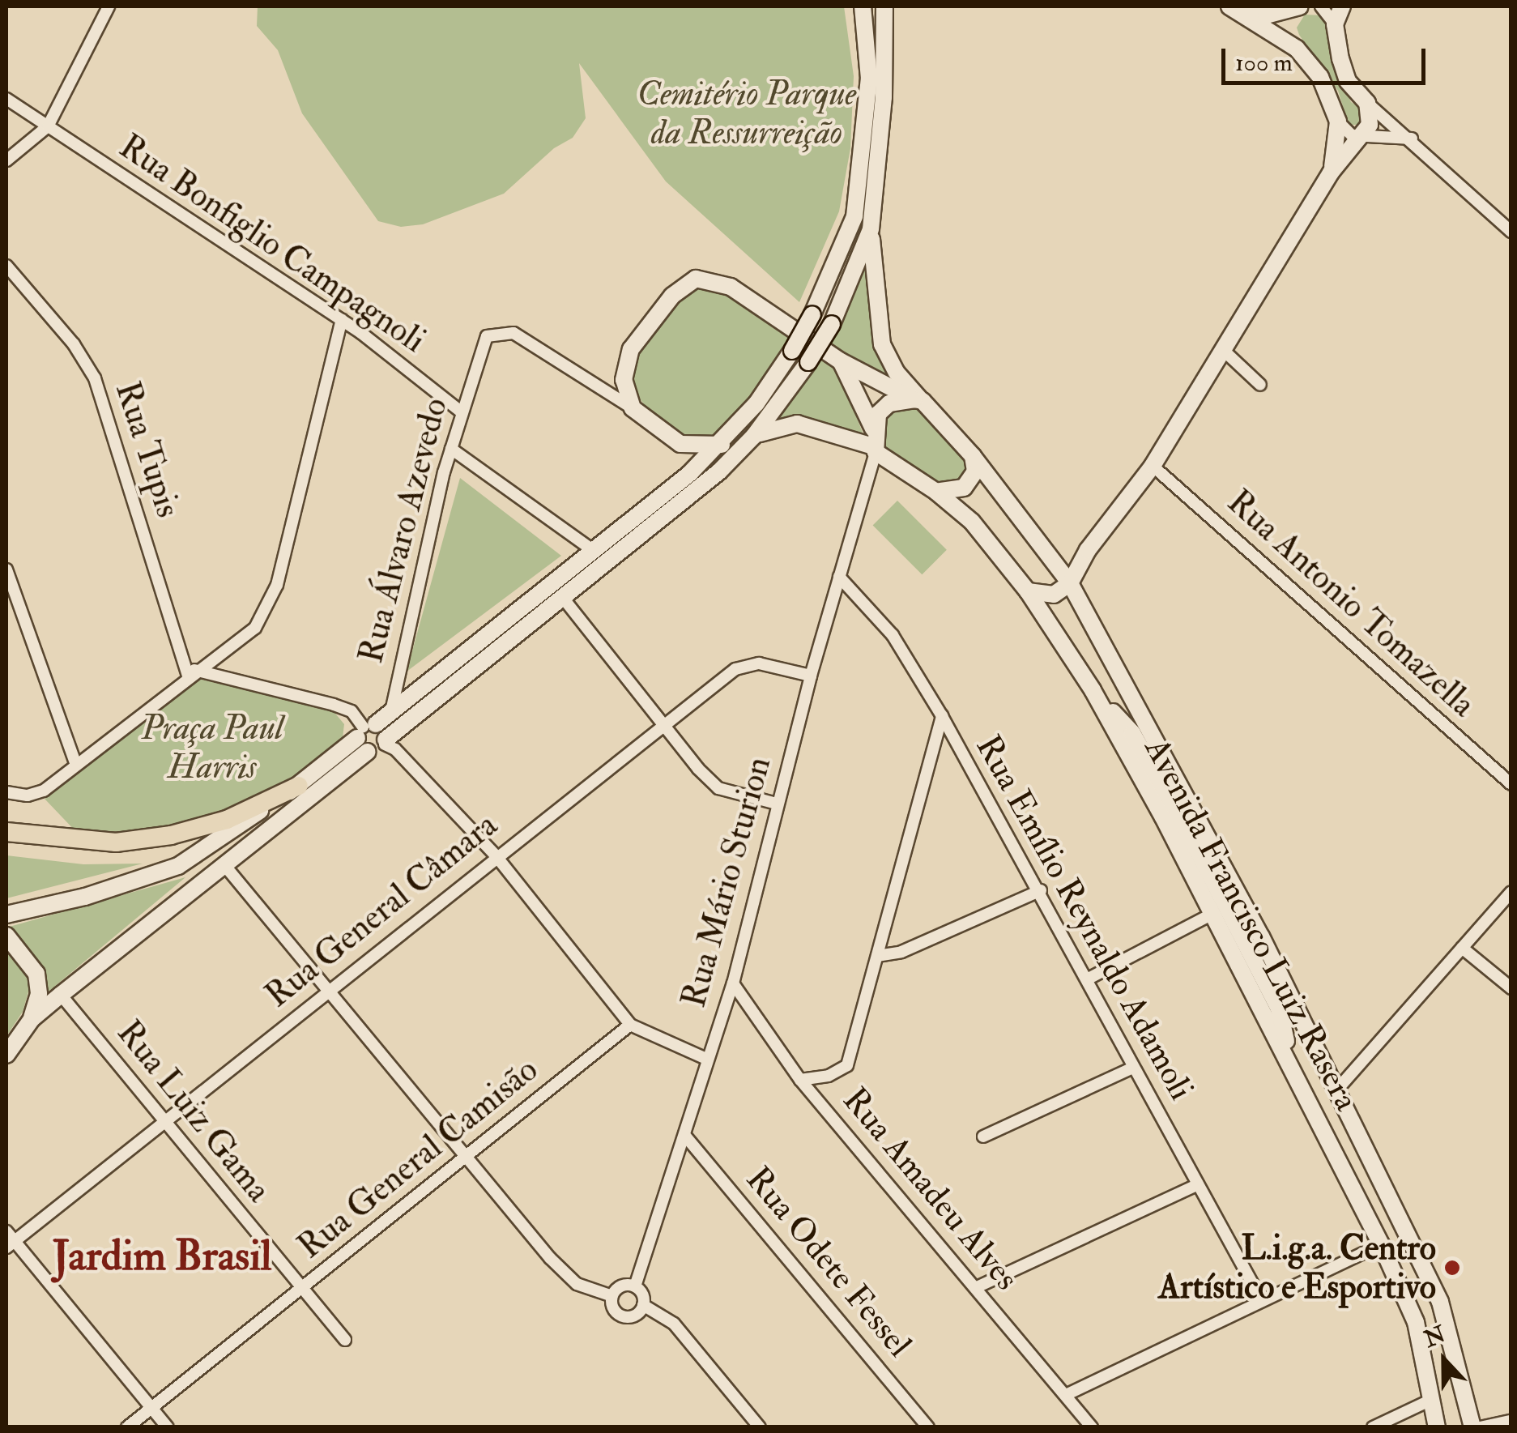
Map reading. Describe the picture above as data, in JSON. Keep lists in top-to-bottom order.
{
  "streets": {
    "street": [
      "Rua Bonfiglio Campagnoli",
      "Rua Tupis",
      "Rua Álvaro Azevedo",
      "Rua Antonio Tomazella",
      "Rua Mário Sturion",
      "Rua General Câmara",
      "Rua Emílio Reynaldo Adamoli",
      "Avenida Francisco Luiz Rasera",
      "Rua Luiz Gama",
      "Rua General Camisão",
      "Rua Amadeu Alves",
      "Rua Odete Fessel"
    ]
  },
  "crossings": [
    ["Rua Bonfiglio Campagnoli", "Rua Álvaro Azevedo"],
    ["Rua Mário Sturion", "Rua General Câmara"],
    ["Rua Mário Sturion", "Rua Emílio Reynaldo Adamoli"],
    ["Rua Mário Sturion", "Avenida Francisco Luiz Rasera"],
    ["Rua Mário Sturion", "Rua Amadeu Alves"],
    ["Rua Mário Sturion", "Rua Odete Fessel"],
    ["Rua General Câmara", "Rua Luiz Gama"],
    ["Rua Luiz Gama", "Rua General Camisão"]
  ],
  "districts": ["Jardim Brasil"],
  "parks": ["Cemitério Parque da Ressurreição", "Praça Paul Harris"],
  "places": ["L.i.g.a. Centro Artístico e Esportivo"],
  "scale_bar": "100 m",
  "north": "top"
}
